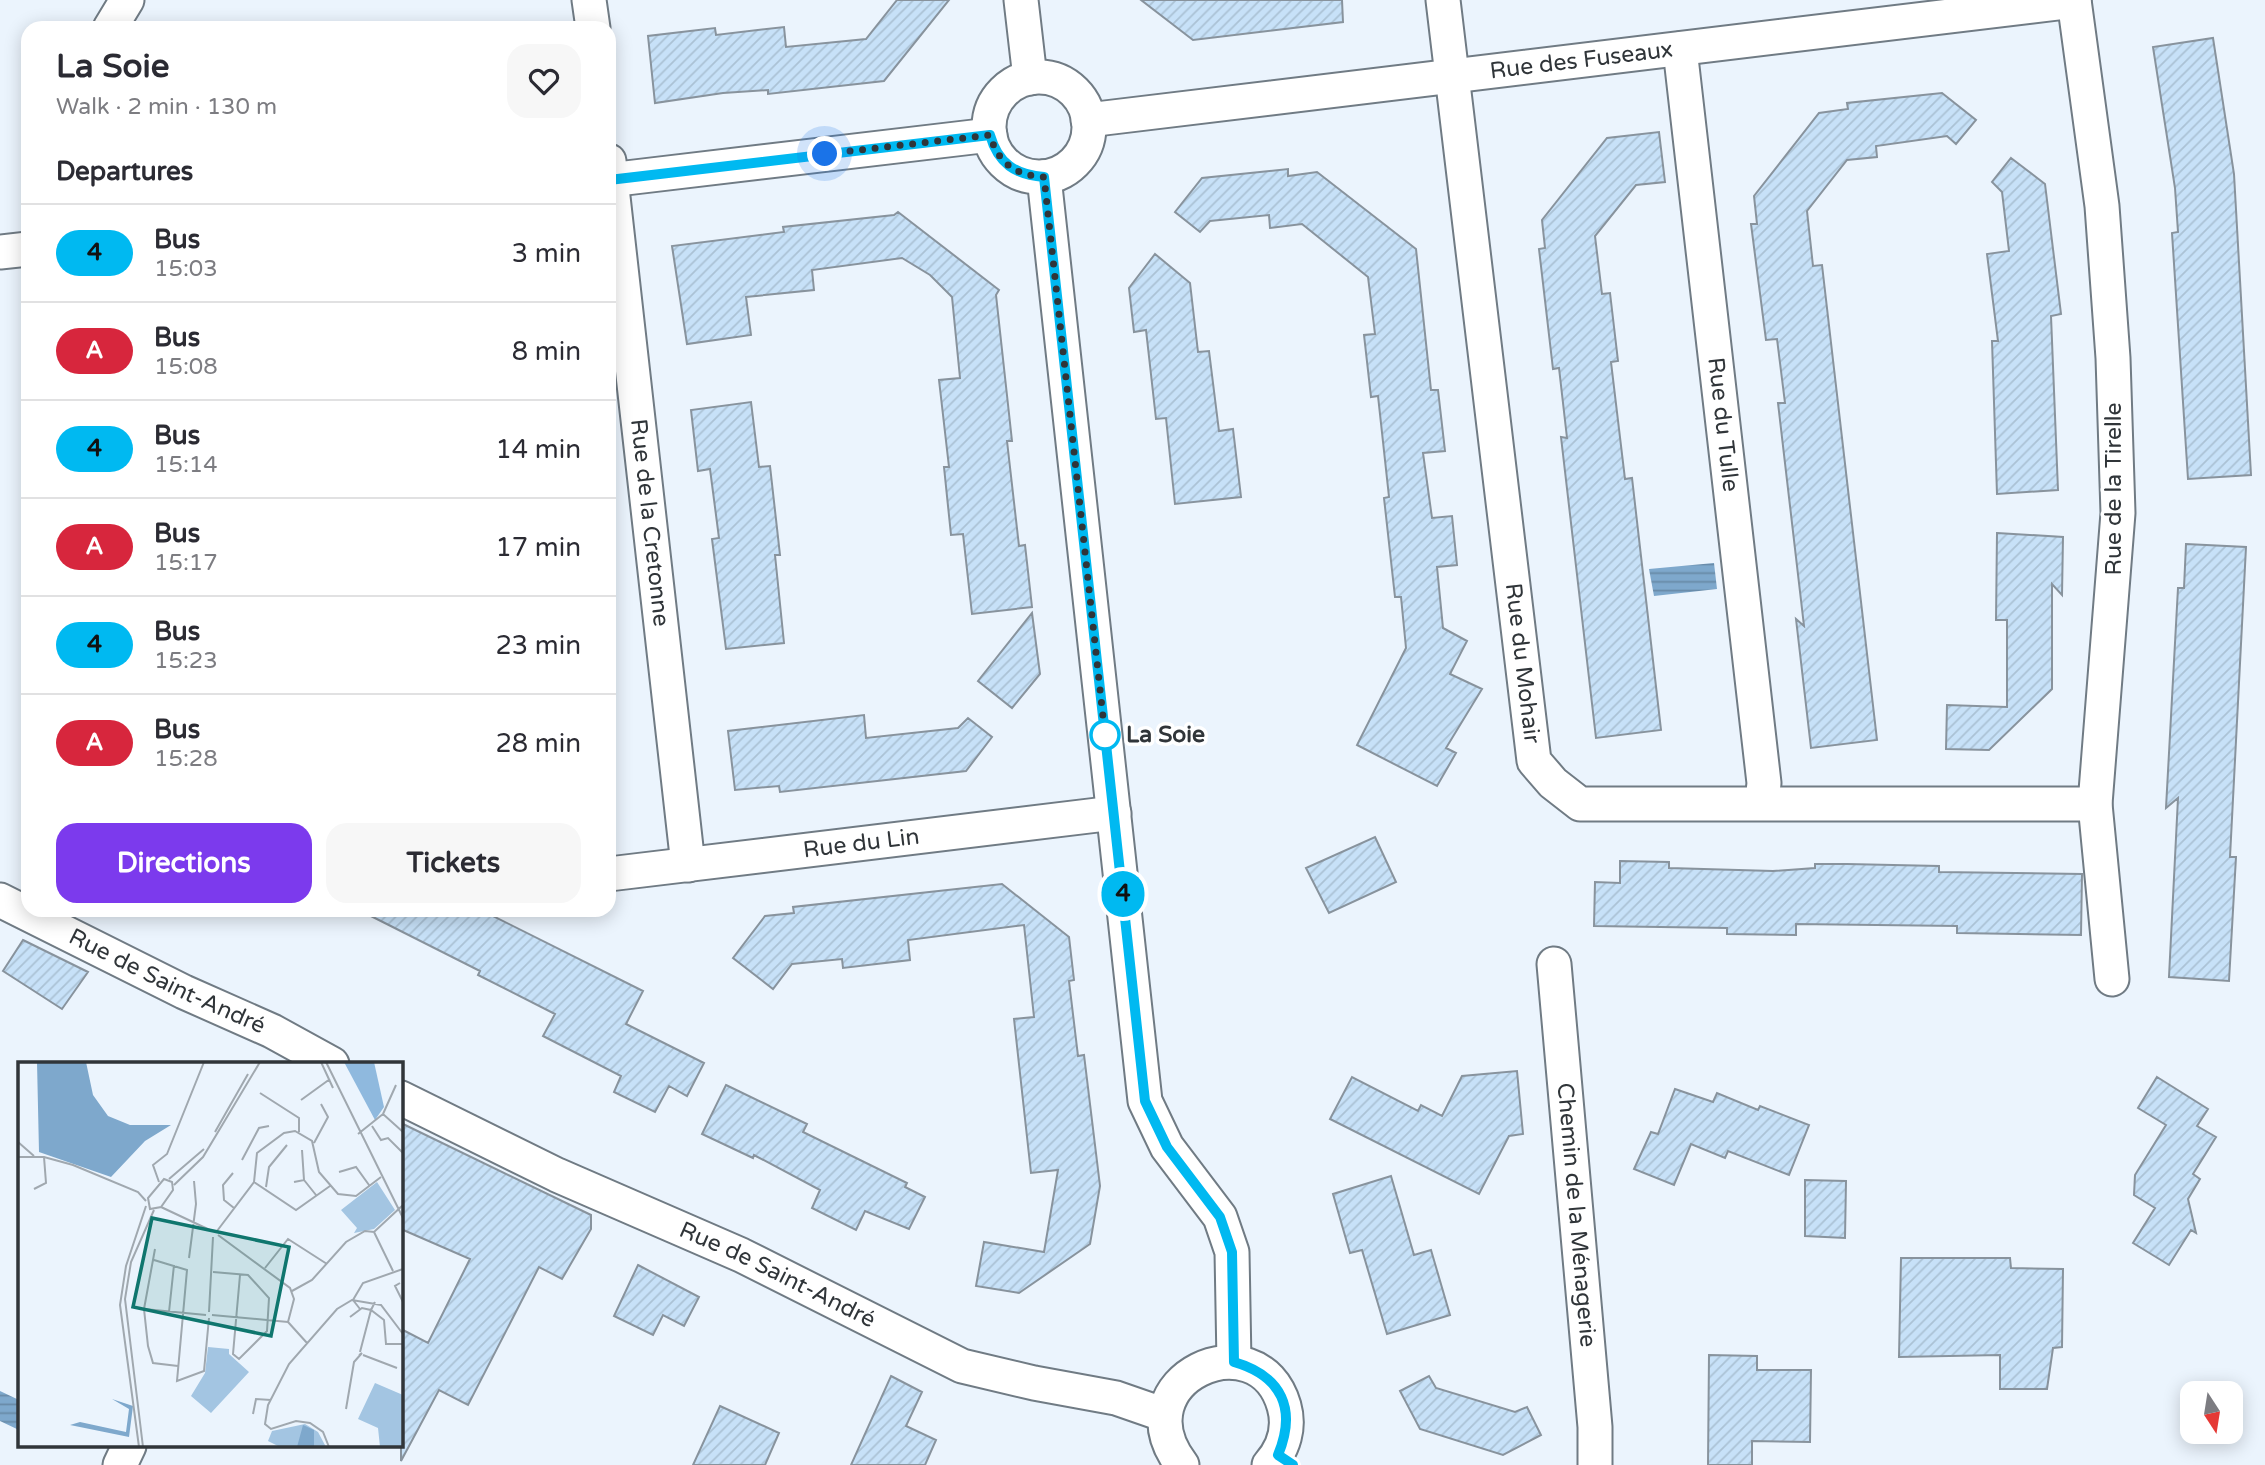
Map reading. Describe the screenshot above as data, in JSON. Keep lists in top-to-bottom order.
{
  "streets": {
    "street": [
      "Rue des Fuseaux",
      "Rue du Tulle",
      "Rue de la Tirelle",
      "Rue de la Cretonne",
      "Rue du Mohair",
      "Rue du Lin",
      "Rue de Saint-André",
      "Chemin de la Ménagerie"
    ]
  },
  "crossings": [
    ["Rue des Fuseaux", "Rue du Tulle"],
    ["Rue des Fuseaux", "Rue de la Tirelle"],
    ["Rue des Fuseaux", "Rue du Mohair"],
    ["Rue du Tulle", "Rue du Mohair"],
    ["Rue de la Tirelle", "Rue du Mohair"],
    ["Rue de la Cretonne", "Rue du Lin"]
  ],
  "places": ["La Soie"],
  "lines": ["bus line 4"],
  "north": "bottom",
  "page": {
    "on_map": "4",
    "heading": [
      ["La Soie", "Walk · 2 min · 130 m"],
      "Departures"
    ],
    "list": [
      {
        "mark": "4",
        "name": "Bus",
        "note": "15:03",
        "value": "3 min"
      },
      {
        "mark": "A",
        "name": "Bus",
        "note": "15:08",
        "value": "8 min"
      },
      {
        "mark": "4",
        "name": "Bus",
        "note": "15:14",
        "value": "14 min"
      },
      {
        "mark": "A",
        "name": "Bus",
        "note": "15:17",
        "value": "17 min"
      },
      {
        "mark": "4",
        "name": "Bus",
        "note": "15:23",
        "value": "23 min"
      },
      {
        "mark": "A",
        "name": "Bus",
        "note": "15:28",
        "value": "28 min"
      }
    ],
    "buttons": ["Directions", "Tickets"]
  }
}
